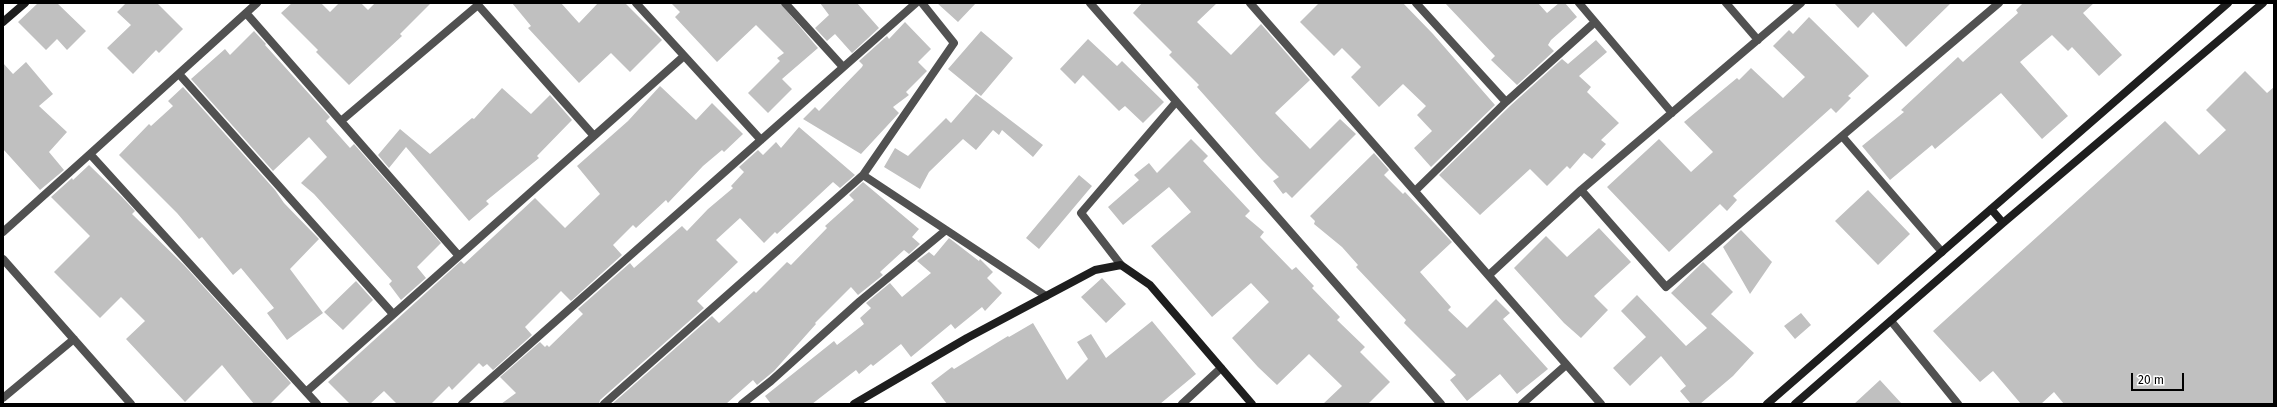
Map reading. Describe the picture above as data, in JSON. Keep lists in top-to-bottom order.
{
  "scale_bar": "20 m"
}
